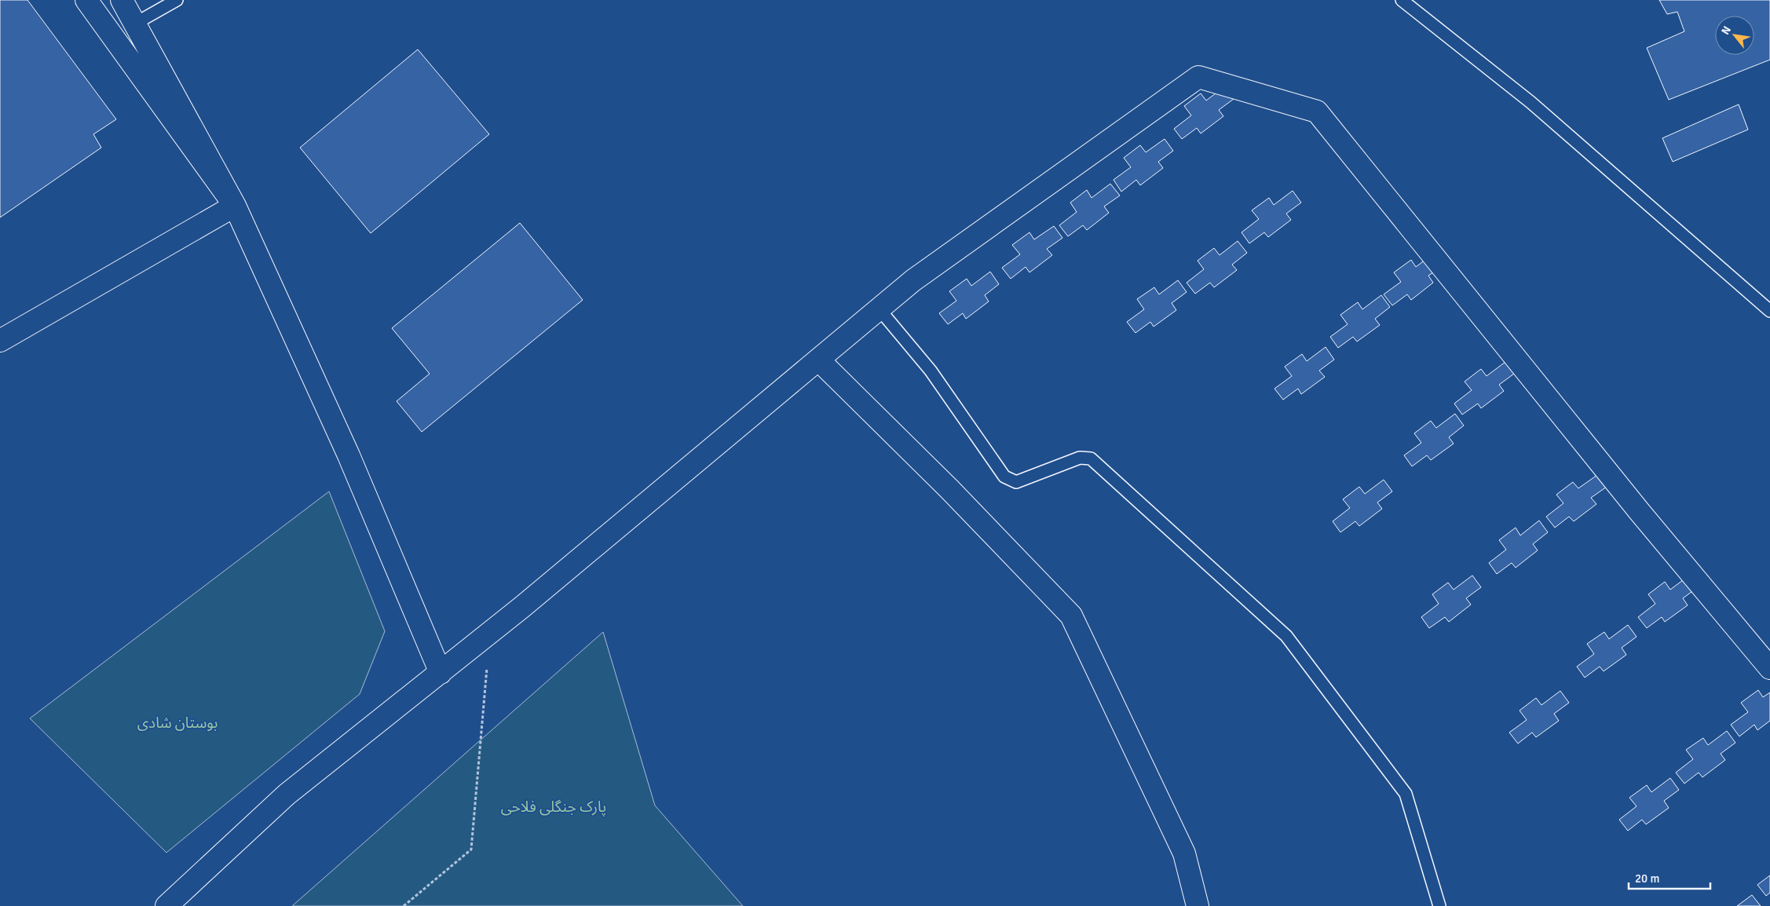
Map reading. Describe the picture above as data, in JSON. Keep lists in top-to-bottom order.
{
  "parks": ["بوستان شادی", "پارک جنگلی فلاحی"],
  "scale_bar": "20 m",
  "north": "top left"
}
